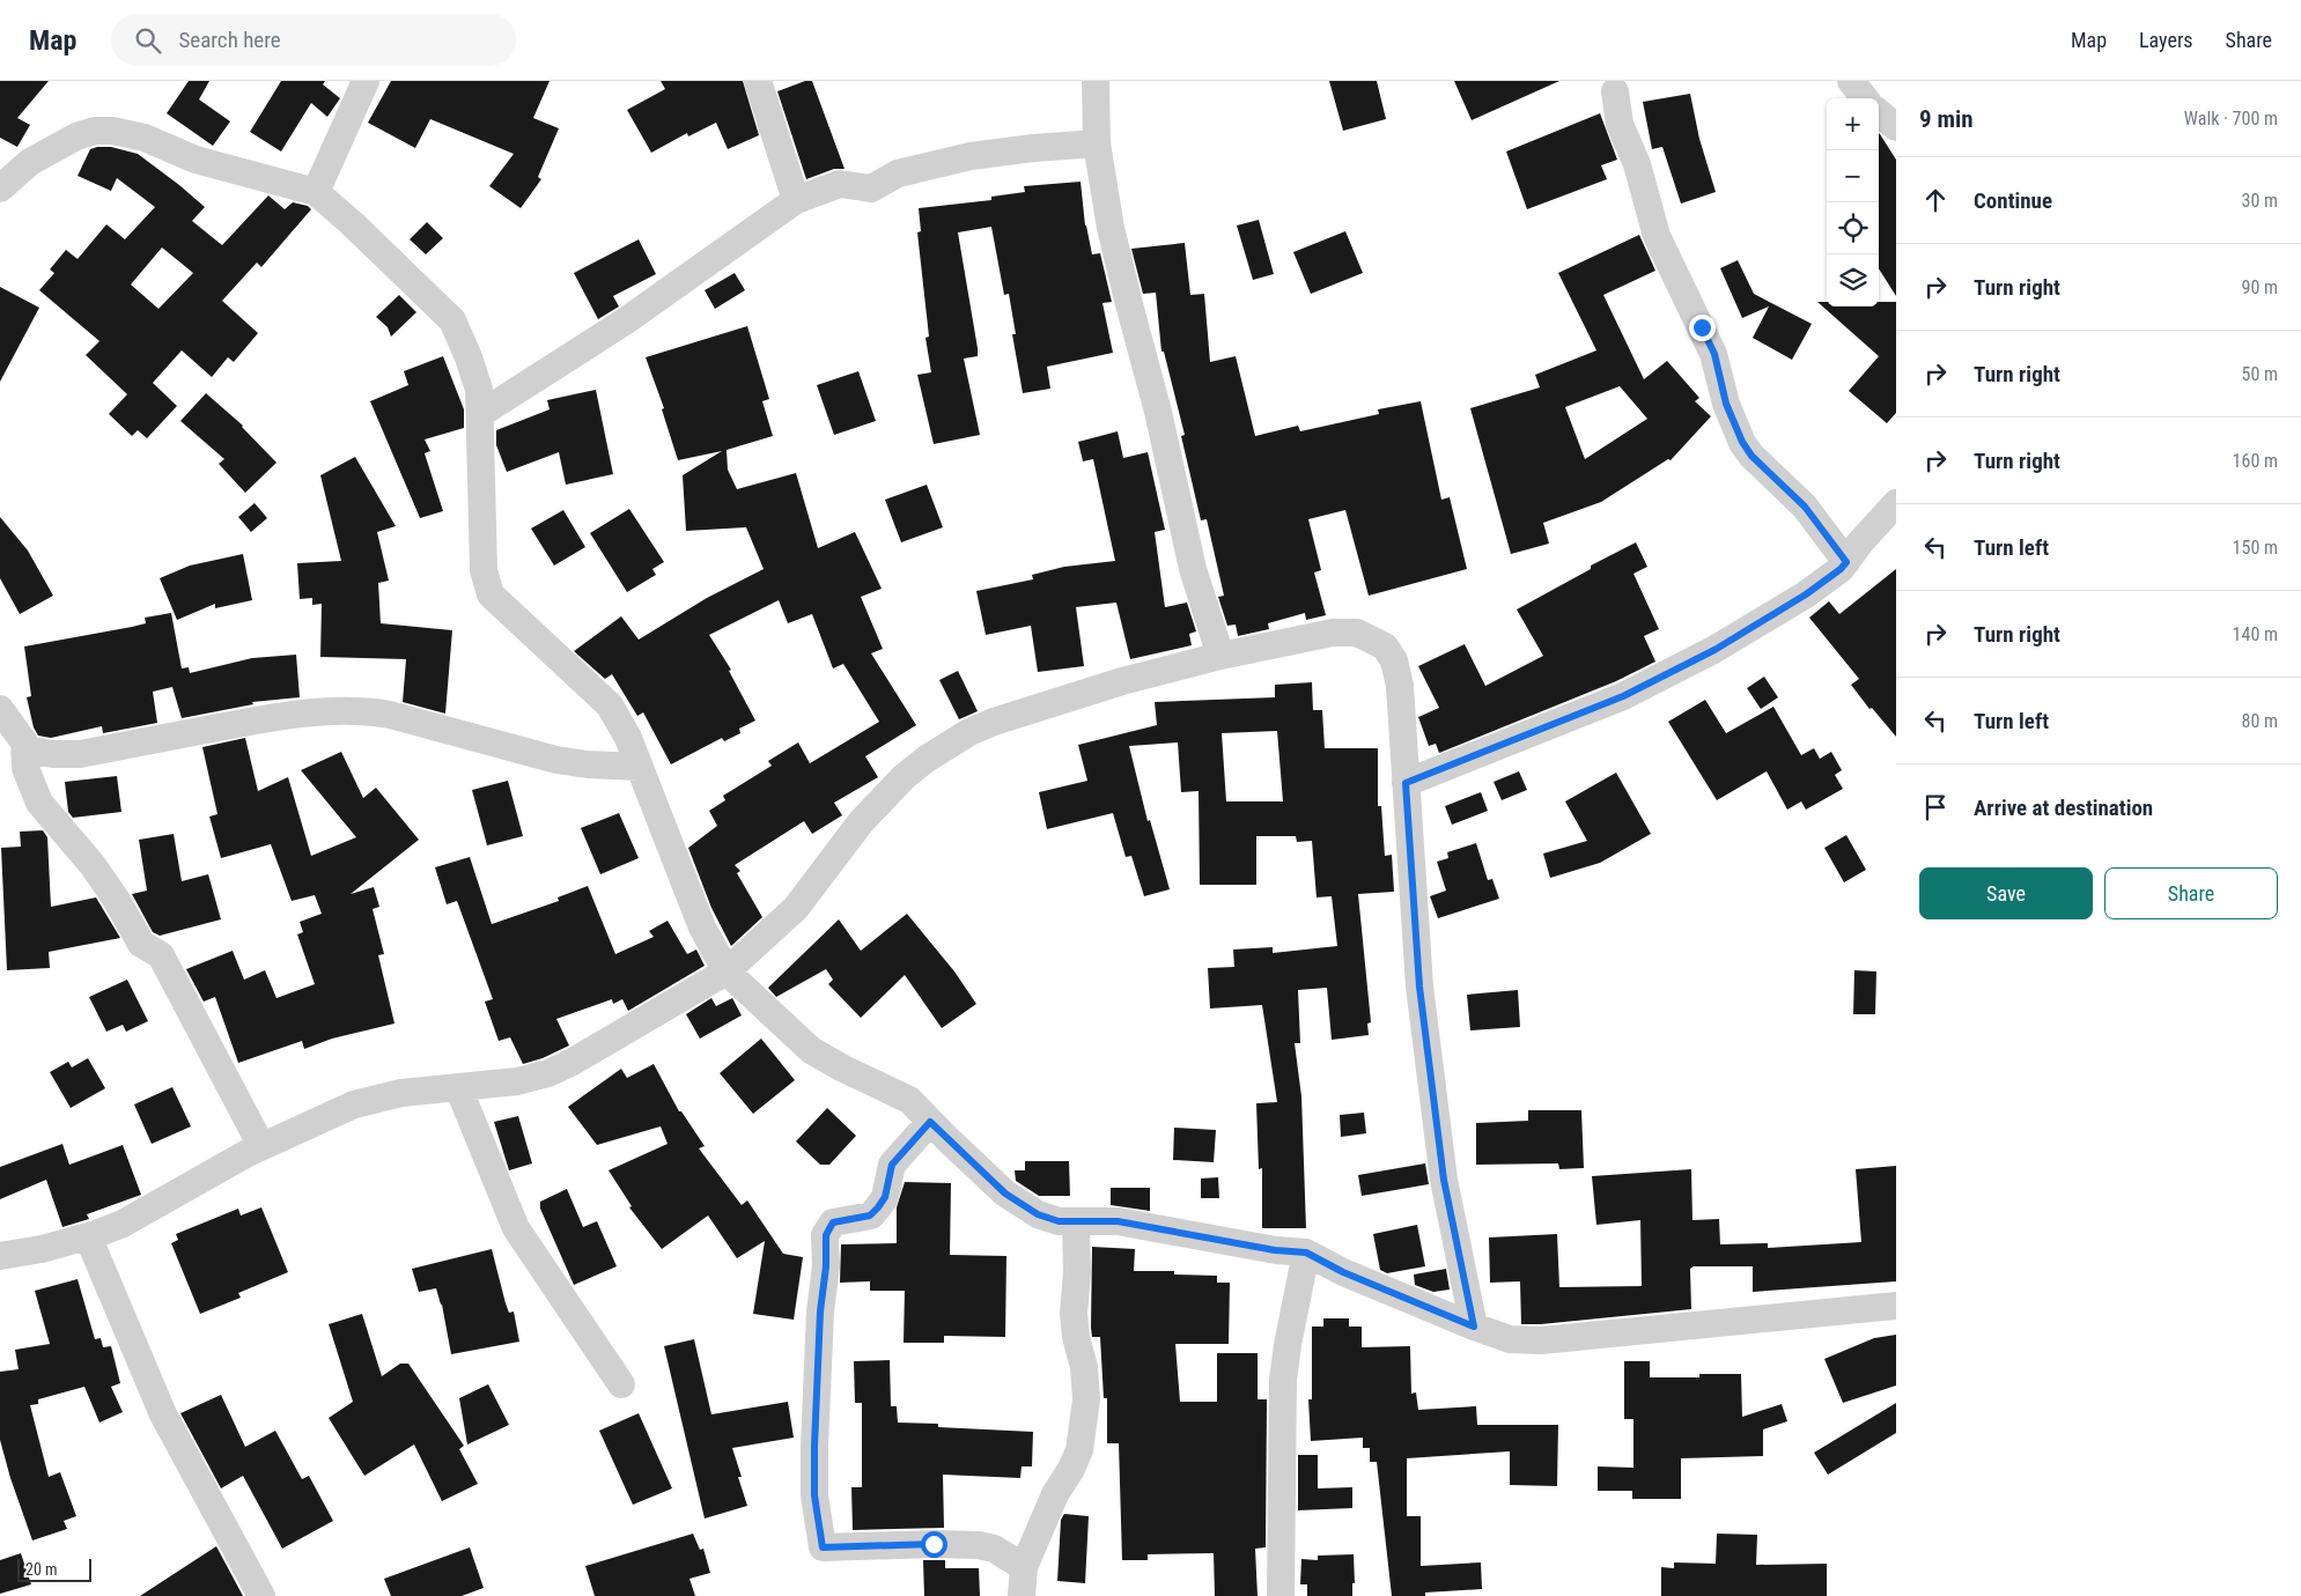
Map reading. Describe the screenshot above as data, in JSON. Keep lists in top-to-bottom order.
{
  "scale_bar": "20 m",
  "page": {
    "header": "Map",
    "search": "Search here",
    "nav": ["Map", "Layers", "Share"],
    "heading": ["9 min", "Walk · 700 m"],
    "map_buttons": ["+", "−"],
    "list": [
      ["Continue", "30 m"],
      ["Turn right", "90 m"],
      ["Turn right", "50 m"],
      ["Turn right", "160 m"],
      ["Turn left", "150 m"],
      ["Turn right", "140 m"],
      ["Turn left", "80 m"],
      "Arrive at destination"
    ],
    "buttons": ["Save", "Share"],
    "scale": "20 m"
  }
}
